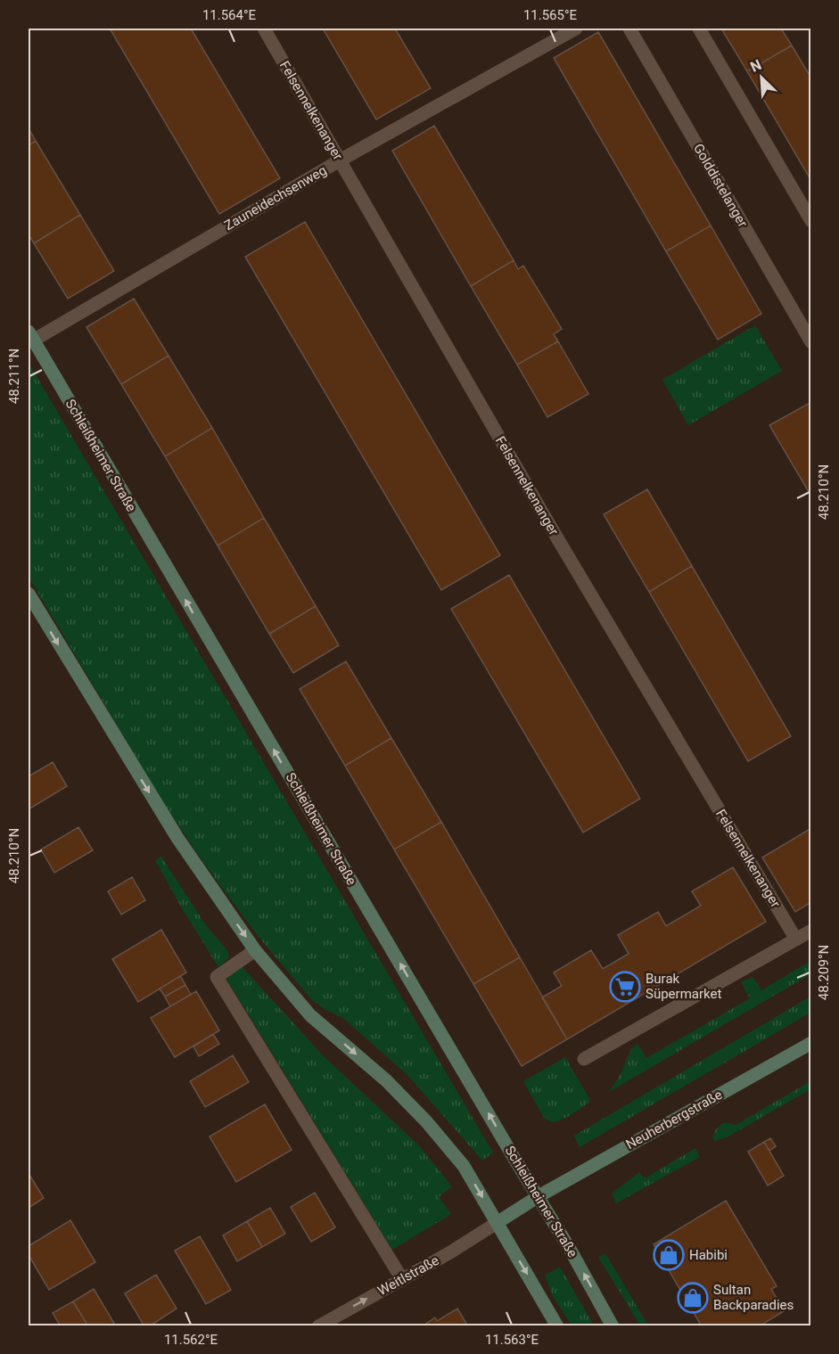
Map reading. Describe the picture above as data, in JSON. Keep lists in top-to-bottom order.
{
  "streets": {
    "main road": ["Schleißheimer Straße", "Neuherbergstraße"],
    "street": [
      "Felsennelkenanger",
      "Golddistelanger",
      "Zauneidechsenweg",
      "Weitlstraße"
    ]
  },
  "crossings": [
    ["Felsennelkenanger", "Zauneidechsenweg"],
    ["Zauneidechsenweg", "Schleißheimer Straße"],
    ["Schleißheimer Straße", "Neuherbergstraße"],
    ["Neuherbergstraße", "Weitlstraße"]
  ],
  "one_way": ["Weitlstraße"],
  "places": {
    "supermarket": ["Burak Süpermarket"],
    "shop": ["Habibi", "Sultan Backparadies"]
  },
  "north": "top left",
  "coordinates": [
    "11.564°E",
    "11.565°E",
    "48.211°N",
    "48.210°N",
    "48.209°N",
    "11.562°E",
    "11.563°E"
  ]
}
